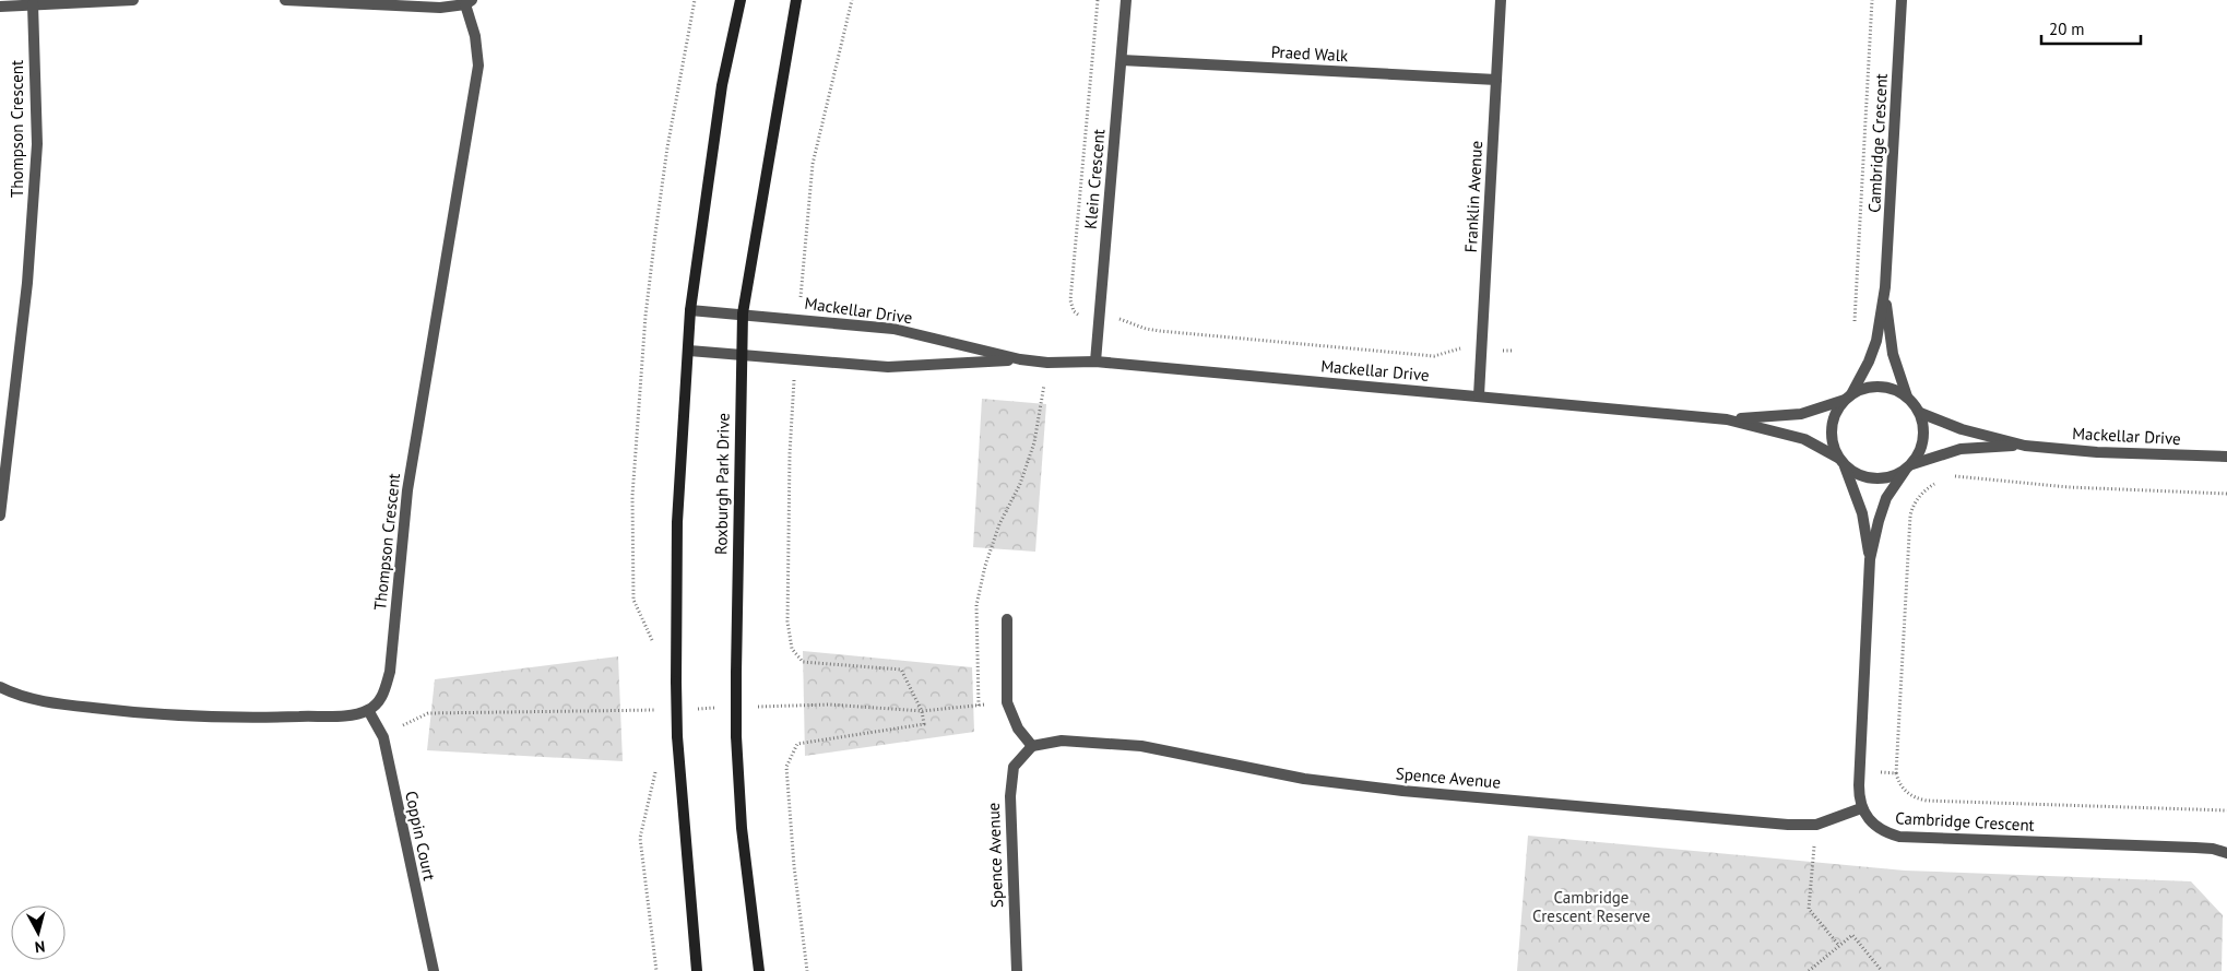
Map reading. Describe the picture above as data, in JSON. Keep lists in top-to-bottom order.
{
  "streets": {
    "street": [
      "Praed Walk",
      "Thompson Crescent",
      "Cambridge Crescent",
      "Klein Crescent",
      "Franklin Avenue",
      "Mackellar Drive",
      "Roxburgh Park Drive",
      "Spence Avenue",
      "Coppin Court"
    ]
  },
  "crossings": [
    ["Praed Walk", "Klein Crescent"],
    ["Praed Walk", "Franklin Avenue"],
    ["Thompson Crescent", "Coppin Court"],
    ["Cambridge Crescent", "Mackellar Drive"],
    ["Cambridge Crescent", "Spence Avenue"],
    ["Klein Crescent", "Mackellar Drive"],
    ["Franklin Avenue", "Mackellar Drive"],
    ["Mackellar Drive", "Roxburgh Park Drive"]
  ],
  "parks": ["Cambridge Crescent Reserve"],
  "scale_bar": "20 m",
  "north": "bottom"
}
